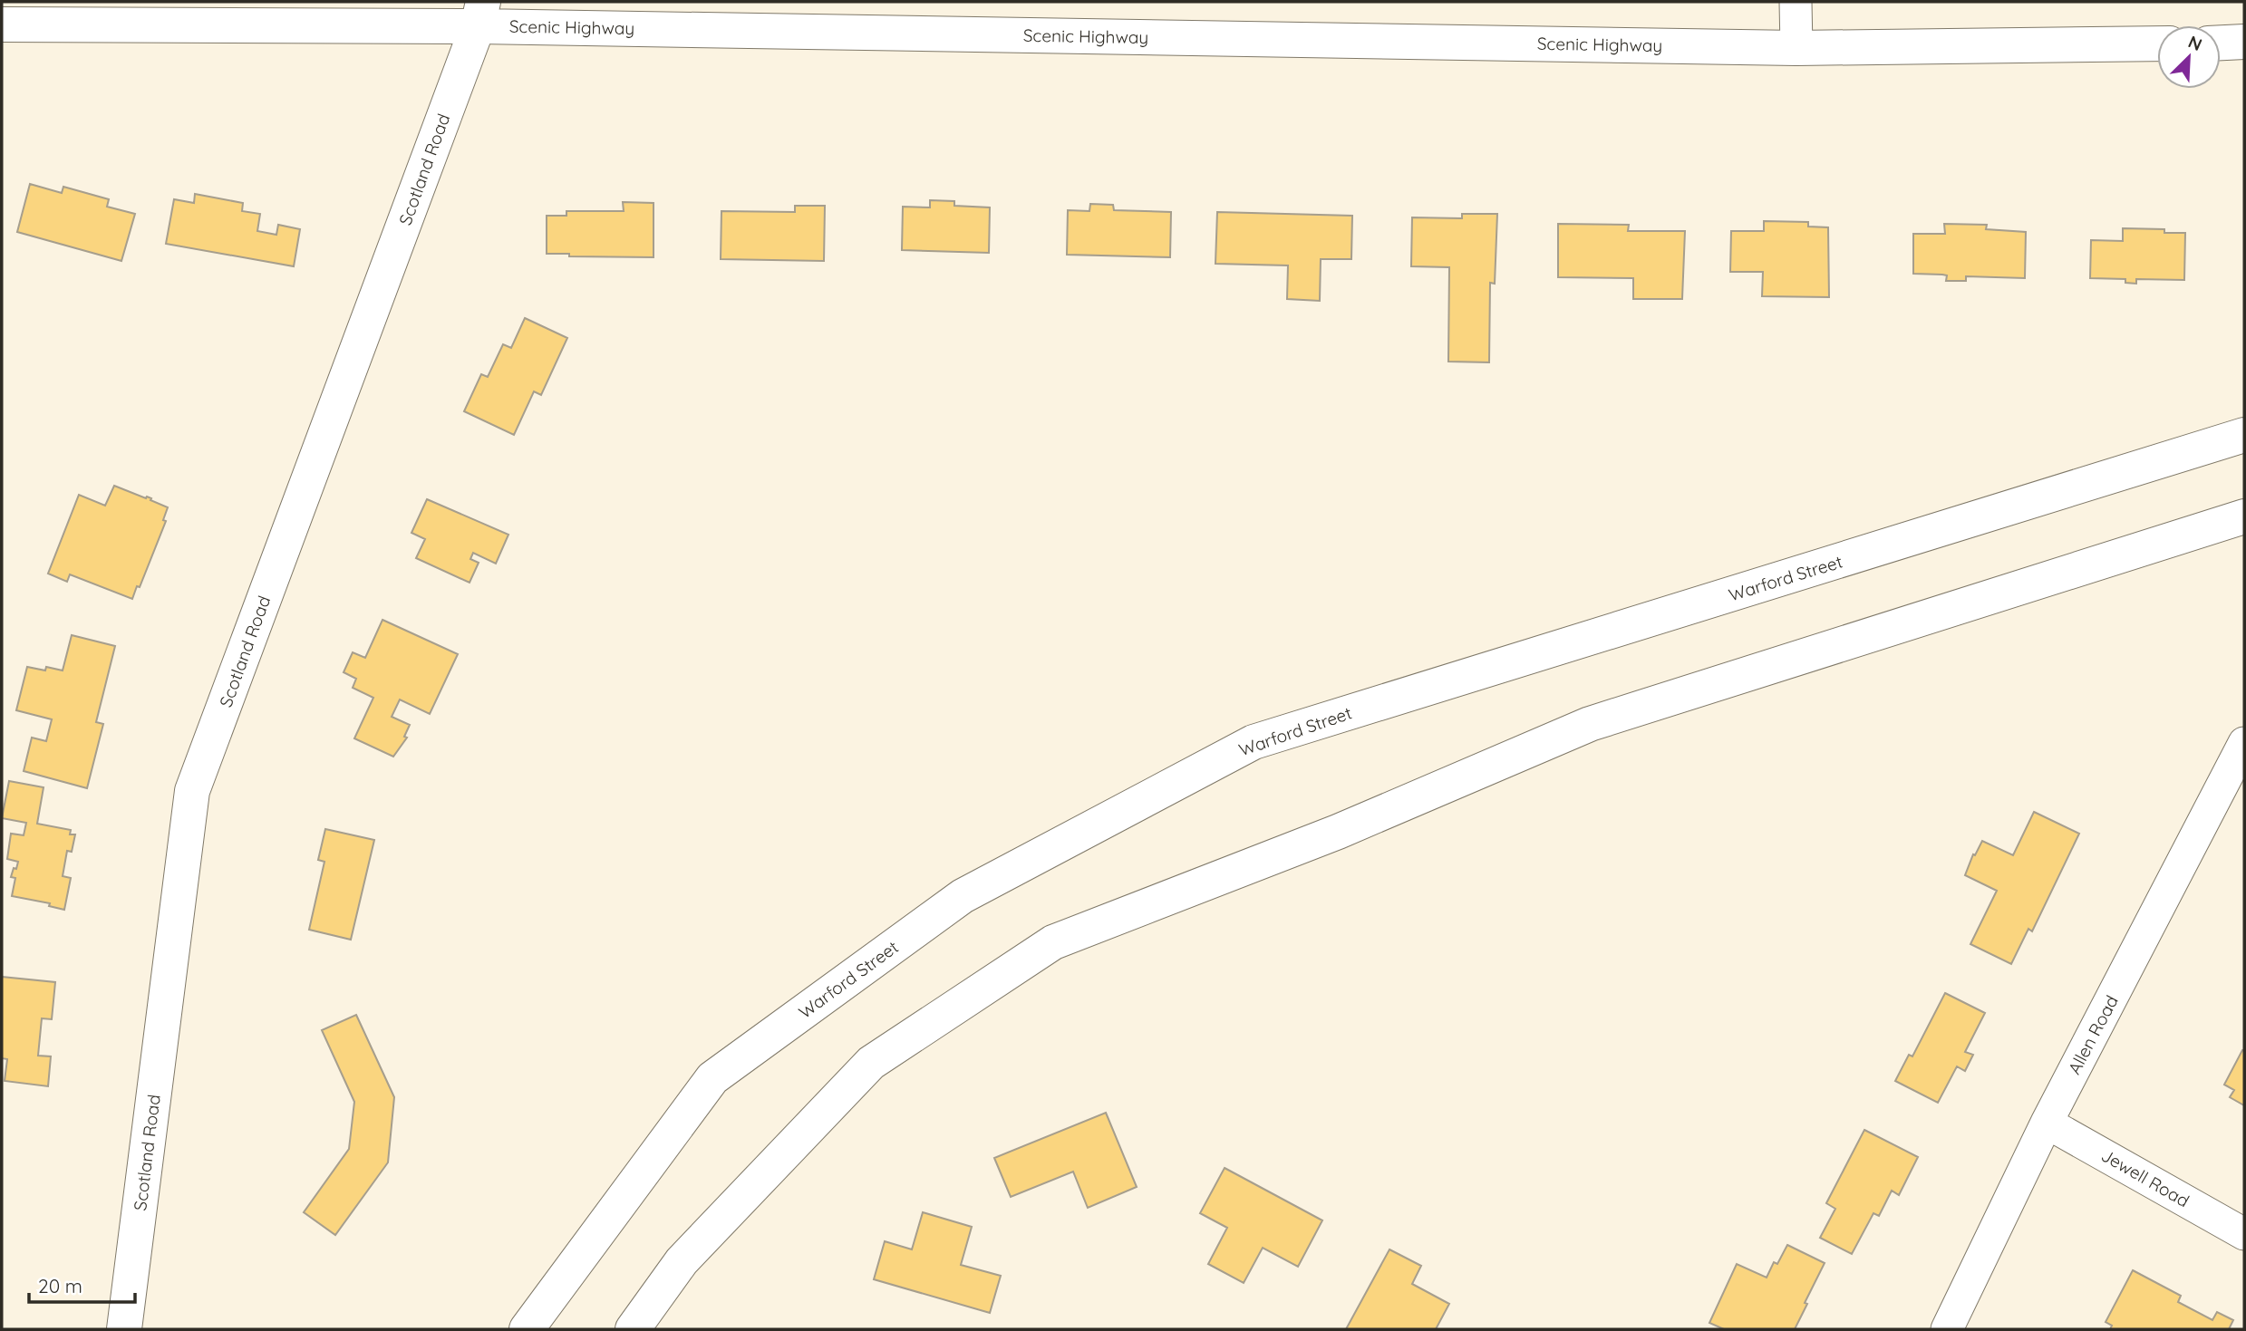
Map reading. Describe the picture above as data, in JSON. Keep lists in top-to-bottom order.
{
  "streets": {
    "main road": ["Scenic Highway", "Scotland Road", "Warford Street"],
    "street": ["Allen Road", "Jewell Road"]
  },
  "crossings": [
    ["Scenic Highway", "Scotland Road"],
    ["Allen Road", "Jewell Road"]
  ],
  "scale_bar": "20 m",
  "north": "top right"
}
